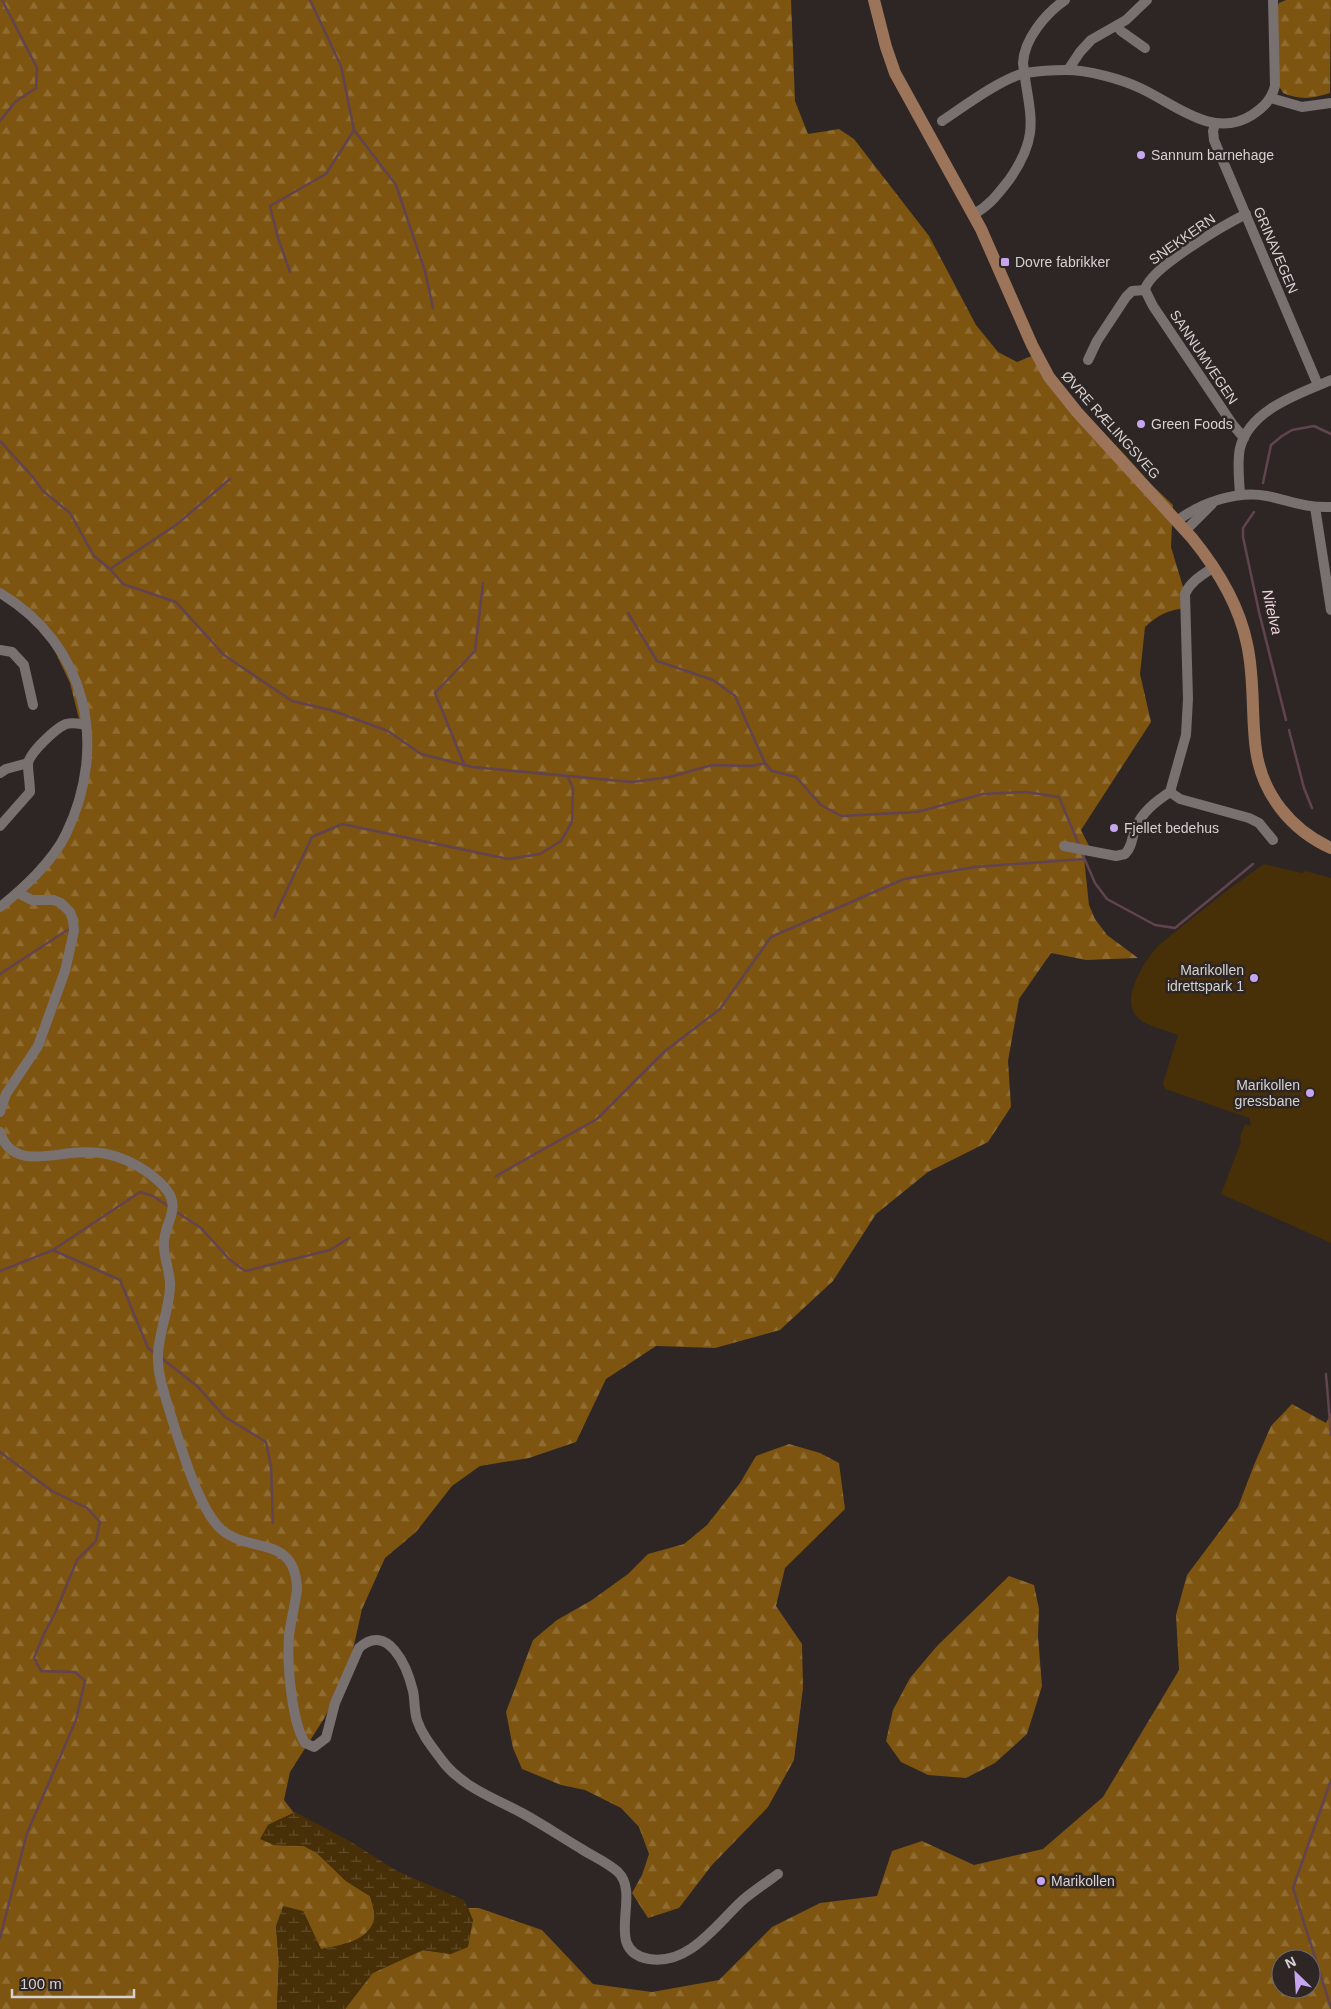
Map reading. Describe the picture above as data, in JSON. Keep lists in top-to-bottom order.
{
  "streets": {
    "main road": ["ØVRE RÆLINGSVEG"],
    "street": ["SNEKKERN", "GRINAVEGEN", "SANNUMVEGEN"]
  },
  "crossings": [
    ["SNEKKERN", "GRINAVEGEN"],
    ["SNEKKERN", "SANNUMVEGEN"]
  ],
  "water": ["Nitelva"],
  "places": {
    "other": [
      "Sannum barnehage",
      "Green Foods",
      "Fjellet bedehus",
      "Marikollen idrettspark 1",
      "Marikollen gressbane",
      "Marikollen"
    ],
    "transit": ["Dovre fabrikker"]
  },
  "scale_bar": "100 m",
  "north": "top left"
}
